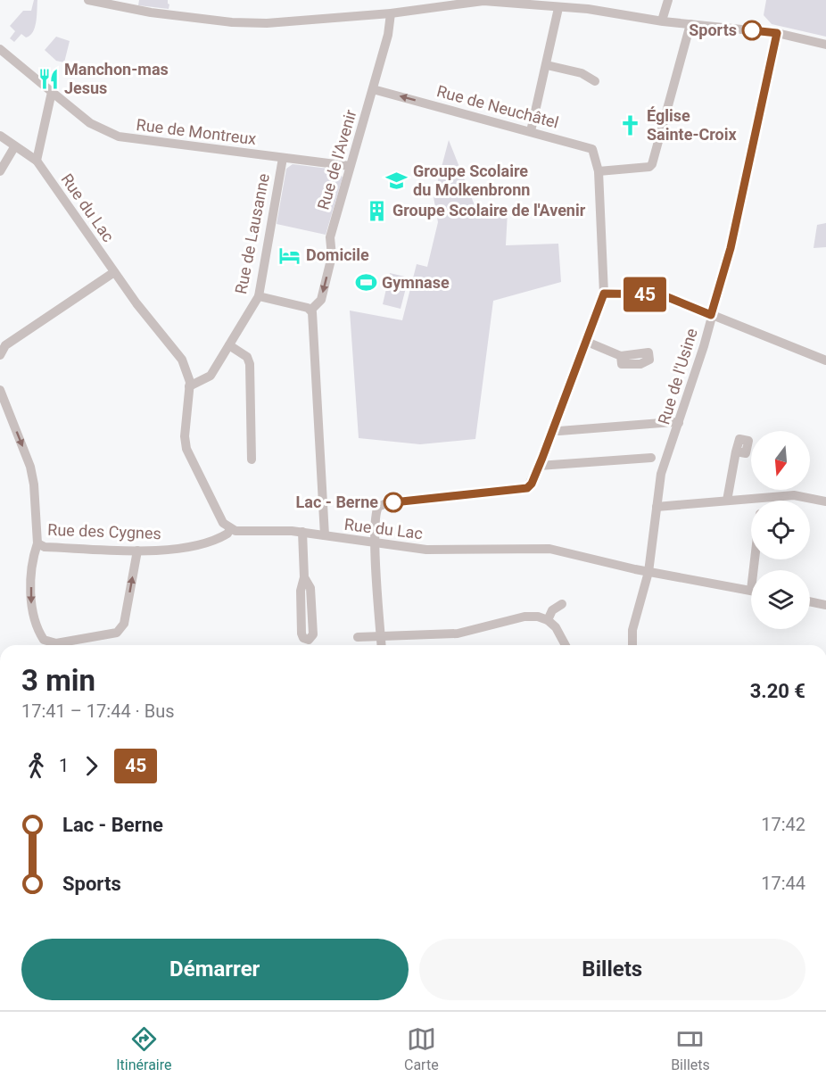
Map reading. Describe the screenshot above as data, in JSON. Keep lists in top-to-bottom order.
{
  "streets": {
    "street": [
      "Rue de Neuchâtel",
      "Rue de Montreux",
      "Rue de l'Avenir",
      "Rue du Lac",
      "Rue de Lausanne",
      "Rue de l'Usine",
      "Rue des Cygnes"
    ]
  },
  "crossings": [
    ["Rue de Neuchâtel", "Rue de l'Avenir"],
    ["Rue de Montreux", "Rue de l'Avenir"],
    ["Rue de Montreux", "Rue de Lausanne"],
    ["Rue du Lac", "Rue de Lausanne"],
    ["Rue du Lac", "Rue de l'Usine"],
    ["Rue du Lac", "Rue des Cygnes"]
  ],
  "one_way": ["Rue de Neuchâtel", "Rue de l'Avenir"],
  "places": {
    "other": ["Sports", "Lac - Berne"],
    "restaurant": ["Manchon-mas Jesus"],
    "church": ["Église Sainte-Croix"],
    "school or university": ["Groupe Scolaire du Molkenbronn"],
    "building": ["Groupe Scolaire de l'Avenir"],
    "hotel": ["Domicile"],
    "sports": ["Gymnase"]
  },
  "lines": ["bus line 45"],
  "north": "bottom",
  "page": {
    "on_map": "45",
    "heading": ["3 min", "17:41 – 17:44 · Bus", "3.20 €"],
    "legs": ["1", "45"],
    "list": [
      {
        "name": "Lac - Berne",
        "value": "17:42"
      },
      {
        "name": "Sports",
        "value": "17:44"
      }
    ],
    "buttons": ["Démarrer", "Billets"],
    "tabs": ["Itinéraire", "Carte", "Billets"]
  }
}
